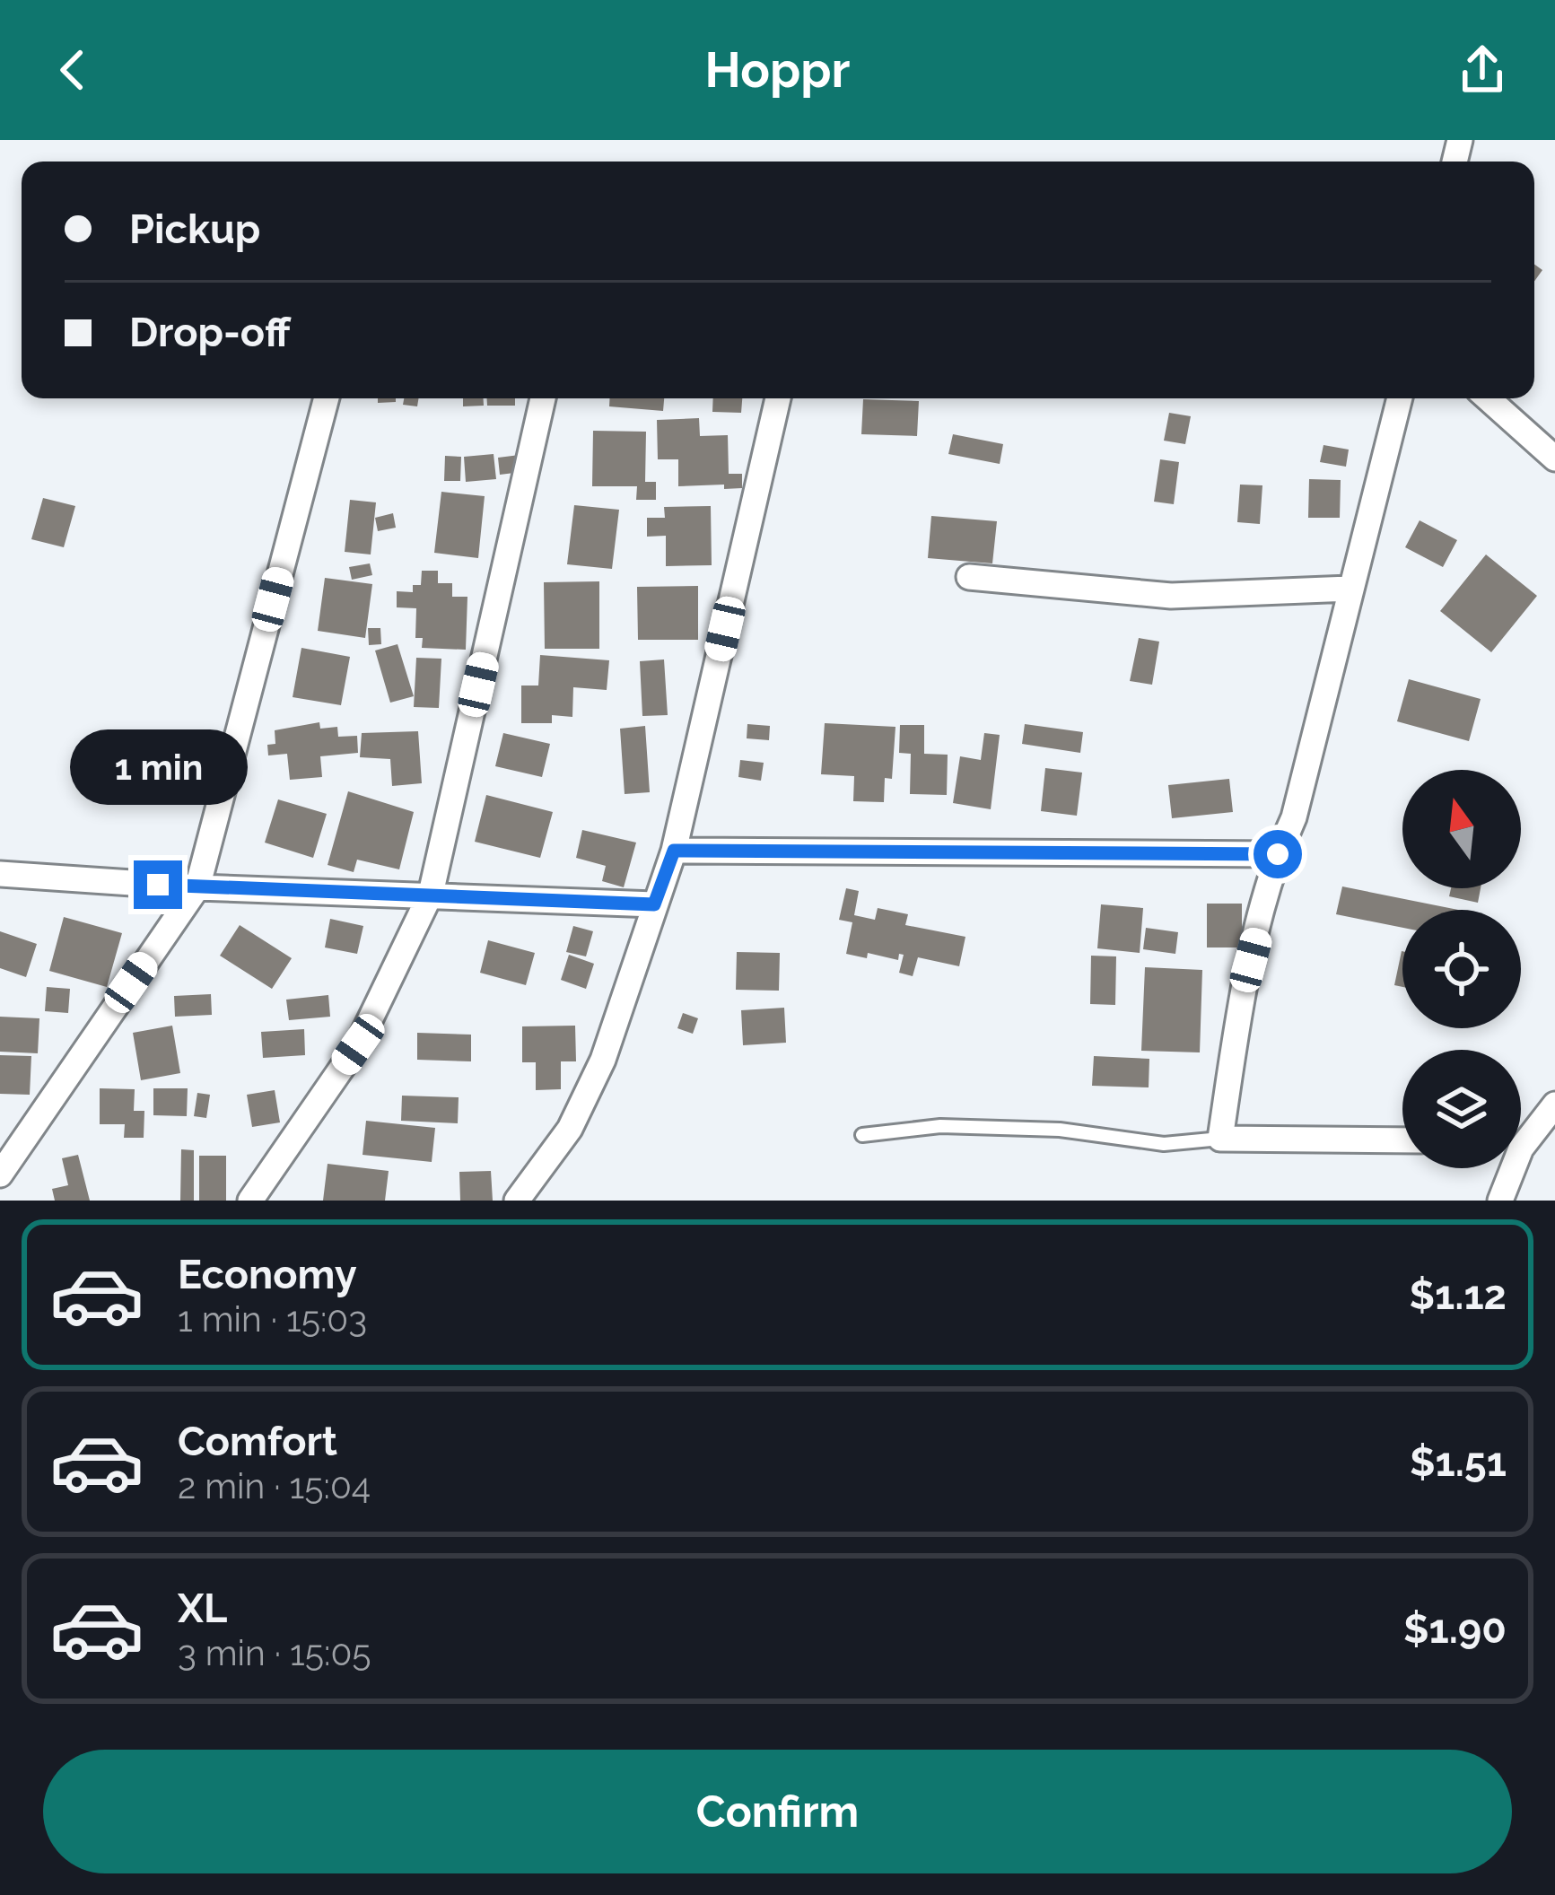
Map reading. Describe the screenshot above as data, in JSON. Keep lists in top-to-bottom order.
{
  "north": "top",
  "page": {
    "header": "Hoppr",
    "banner": ["Pickup", "Drop-off"],
    "bubble": "1 min",
    "list": [
      {
        "name": "Economy",
        "note": "1 min · 15:03",
        "value": "$1.12"
      },
      {
        "name": "Comfort",
        "note": "2 min · 15:04",
        "value": "$1.51"
      },
      {
        "name": "XL",
        "note": "3 min · 15:05",
        "value": "$1.90"
      }
    ],
    "buttons": "Confirm"
  }
}
